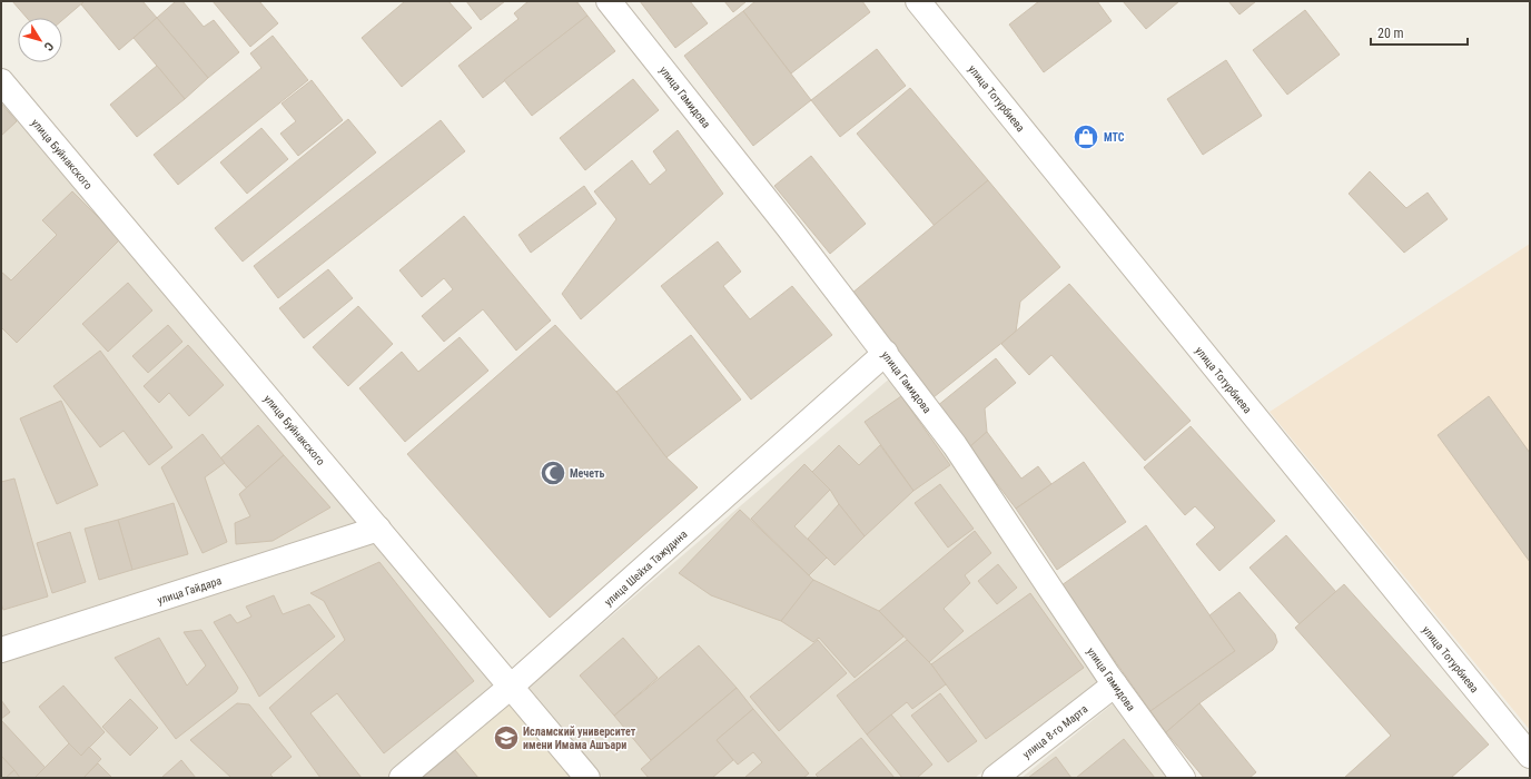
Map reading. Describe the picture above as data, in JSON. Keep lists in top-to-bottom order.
{
  "streets": {
    "street": [
      "улица Гамидова",
      "улица Тотурбиева",
      "улица Буйнакского",
      "улица Шейха Тажудина",
      "улица Гайдара",
      "улица 8-го Марта"
    ]
  },
  "crossings": [
    ["улица Гамидова", "улица Шейха Тажудина"],
    ["улица Гамидова", "улица 8-го Марта"],
    ["улица Буйнакского", "улица Шейха Тажудина"],
    ["улица Буйнакского", "улица Гайдара"]
  ],
  "places": {
    "shop": ["МТС"],
    "mosque": ["Мечеть"],
    "school or university": ["Исламский университет имени Имама Ашъари"]
  },
  "scale_bar": "20 m",
  "north": "bottom right"
}
